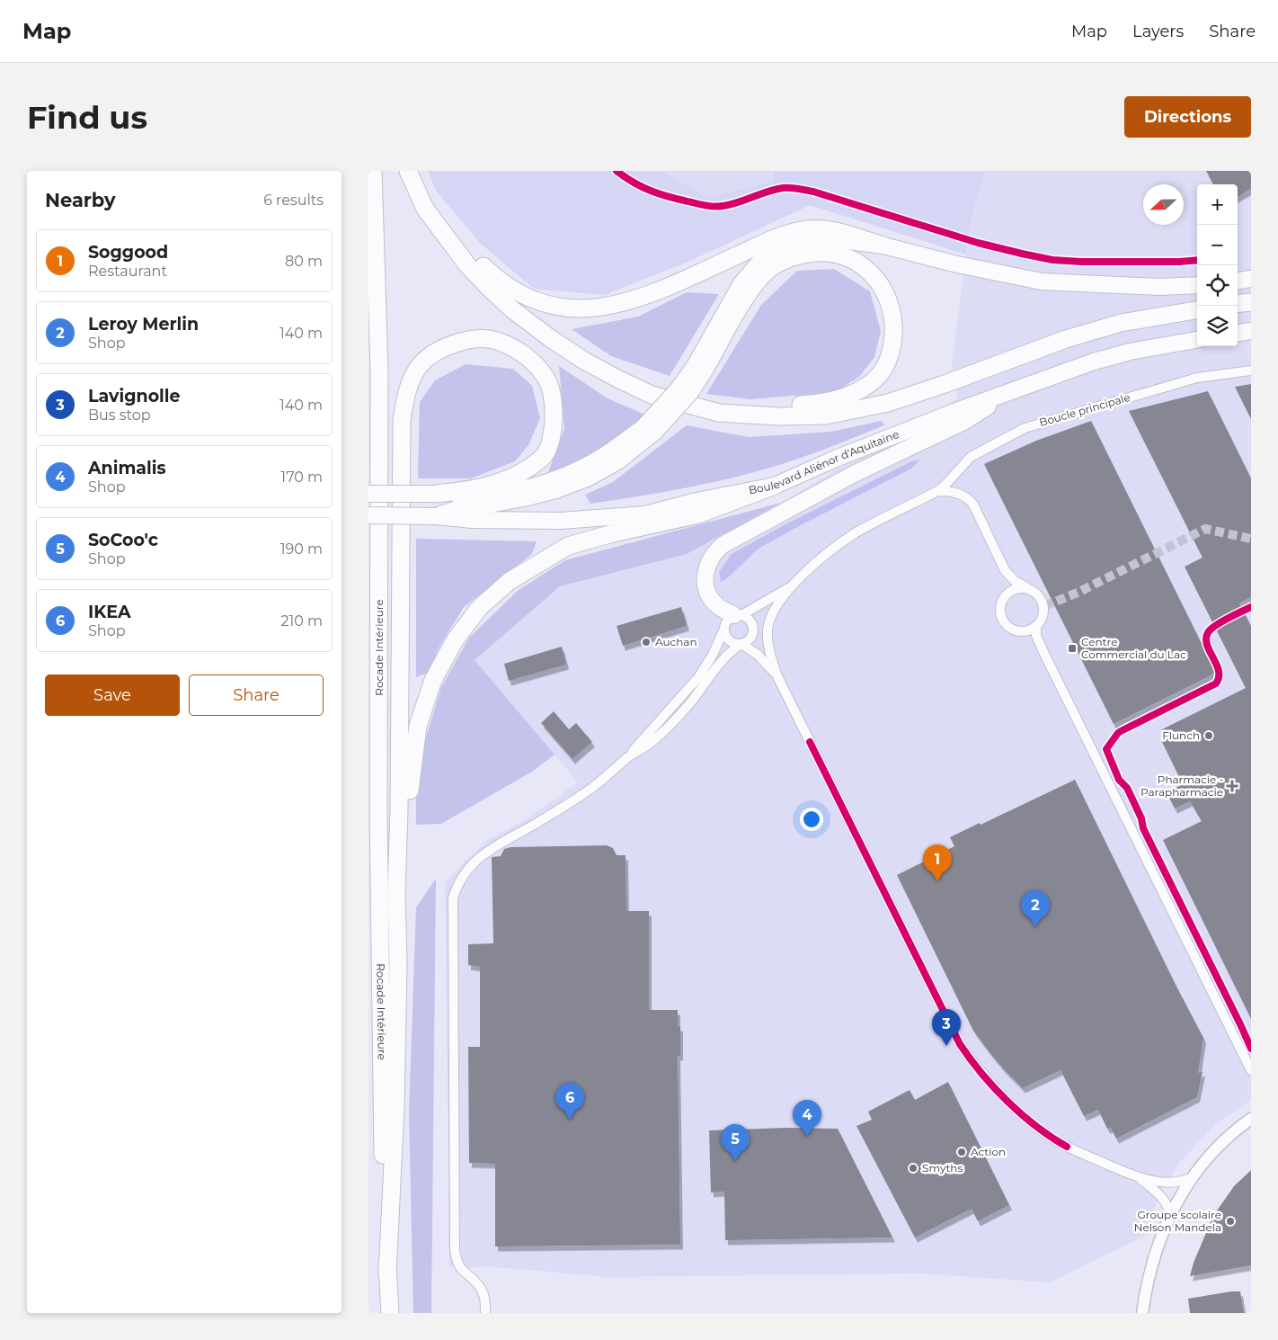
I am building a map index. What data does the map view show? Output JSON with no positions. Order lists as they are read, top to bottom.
{
  "streets": {
    "highway": ["Boulevard Aliénor d'Aquitaine", "Rocade Intérieure"],
    "street": ["Boucle principale"]
  },
  "places": {
    "other": [
      "Auchan",
      "Flunch",
      "Action",
      "Smyths",
      "Groupe scolaire Nelson Mandela"
    ],
    "transit": ["Centre Commercial du Lac"],
    "health": ["Pharmacie - Parapharmacie"]
  },
  "north": "left",
  "page": {
    "header": "Map",
    "nav": ["Map", "Layers", "Share"],
    "buttons": [
      "Directions",
      ["Save", "Share"]
    ],
    "title": "Find us",
    "heading": ["Nearby", "6 results"],
    "map_buttons": ["+", "−"],
    "list": [
      {
        "mark": "1",
        "name": "Soggood",
        "note": "Restaurant",
        "value": "80 m"
      },
      {
        "mark": "2",
        "name": "Leroy Merlin",
        "note": "Shop",
        "value": "140 m"
      },
      {
        "mark": "3",
        "name": "Lavignolle",
        "note": "Bus stop",
        "value": "140 m"
      },
      {
        "mark": "4",
        "name": "Animalis",
        "note": "Shop",
        "value": "170 m"
      },
      {
        "mark": "5",
        "name": "SoCoo'c",
        "note": "Shop",
        "value": "190 m"
      },
      {
        "mark": "6",
        "name": "IKEA",
        "note": "Shop",
        "value": "210 m"
      }
    ],
    "pins": [
      "1",
      "2",
      "3",
      "6",
      "4",
      "5"
    ]
  }
}
